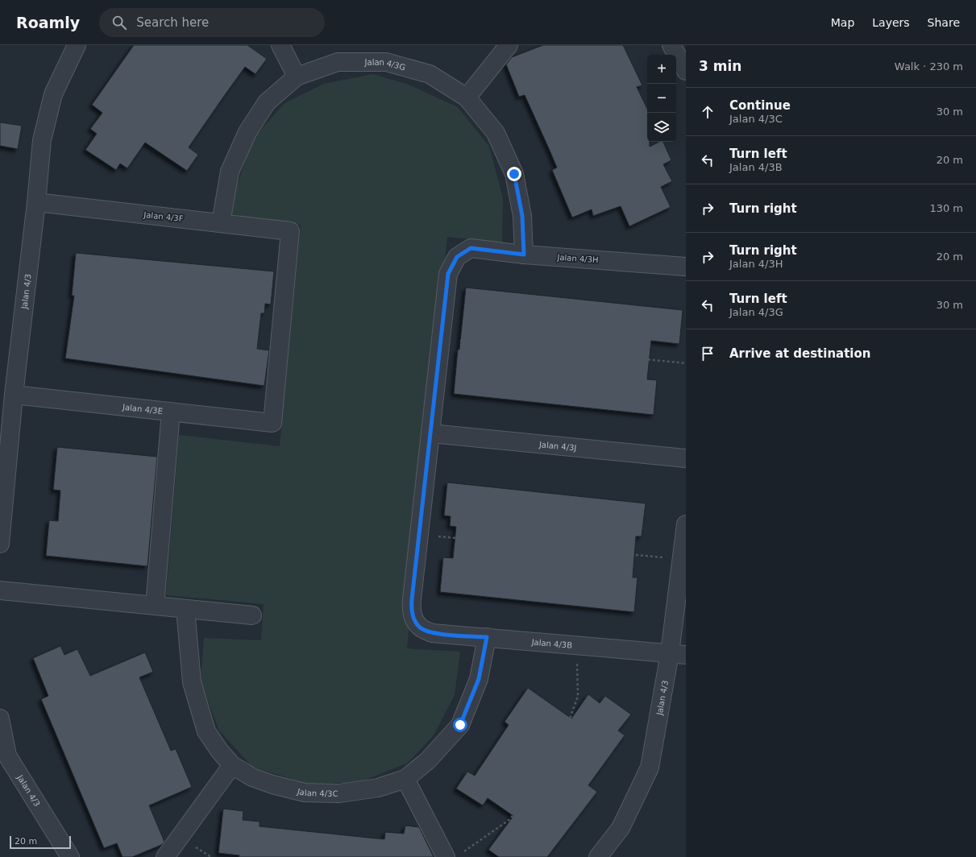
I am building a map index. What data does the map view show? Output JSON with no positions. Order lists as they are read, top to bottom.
{
  "streets": {
    "street": [
      "Jalan 4/3G",
      "Jalan 4/3F",
      "Jalan 4/3H",
      "Jalan 4/3",
      "Jalan 4/3E",
      "Jalan 4/3J",
      "Jalan 4/3B",
      "Jalan 4/3C"
    ]
  },
  "crossings": [
    ["Jalan 4/3G", "Jalan 4/3F"],
    ["Jalan 4/3G", "Jalan 4/3H"],
    ["Jalan 4/3F", "Jalan 4/3"],
    ["Jalan 4/3F", "Jalan 4/3E"],
    ["Jalan 4/3H", "Jalan 4/3J"],
    ["Jalan 4/3", "Jalan 4/3E"],
    ["Jalan 4/3", "Jalan 4/3B"],
    ["Jalan 4/3B", "Jalan 4/3C"]
  ],
  "scale_bar": "20 m",
  "page": {
    "header": "Roamly",
    "search": "Search here",
    "nav": ["Map", "Layers", "Share"],
    "heading": ["3 min", "Walk · 230 m"],
    "map_buttons": ["+", "−"],
    "list": [
      ["Continue", "Jalan 4/3C", "30 m"],
      ["Turn left", "Jalan 4/3B", "20 m"],
      ["Turn right", "130 m"],
      ["Turn right", "Jalan 4/3H", "20 m"],
      ["Turn left", "Jalan 4/3G", "30 m"],
      "Arrive at destination"
    ],
    "scale": "20 m"
  }
}
